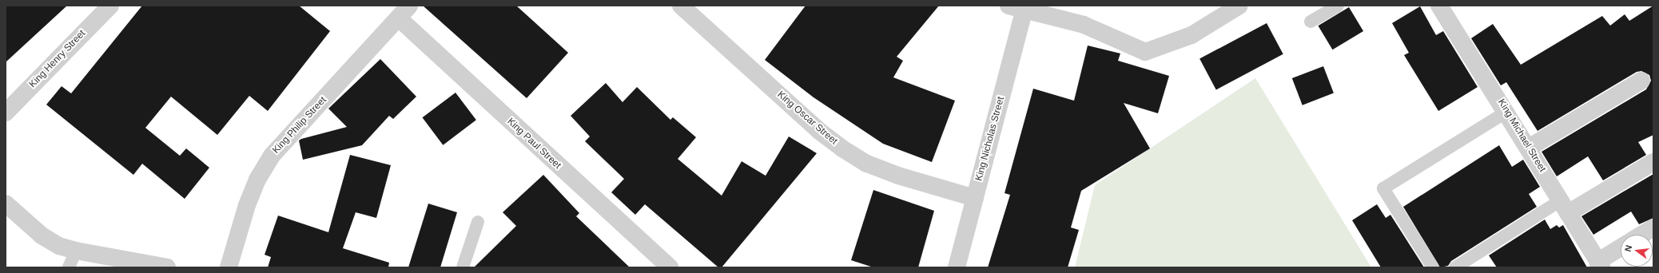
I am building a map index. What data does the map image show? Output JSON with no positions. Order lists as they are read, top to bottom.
{
  "streets": {
    "street": [
      "King Henry Street",
      "King Oscar Street",
      "King Philip Street",
      "King Michael Street",
      "King Nicholas Street",
      "King Paul Street"
    ]
  },
  "crossings": [
    ["King Oscar Street", "King Nicholas Street"],
    ["King Philip Street", "King Paul Street"]
  ],
  "north": "left"
}
